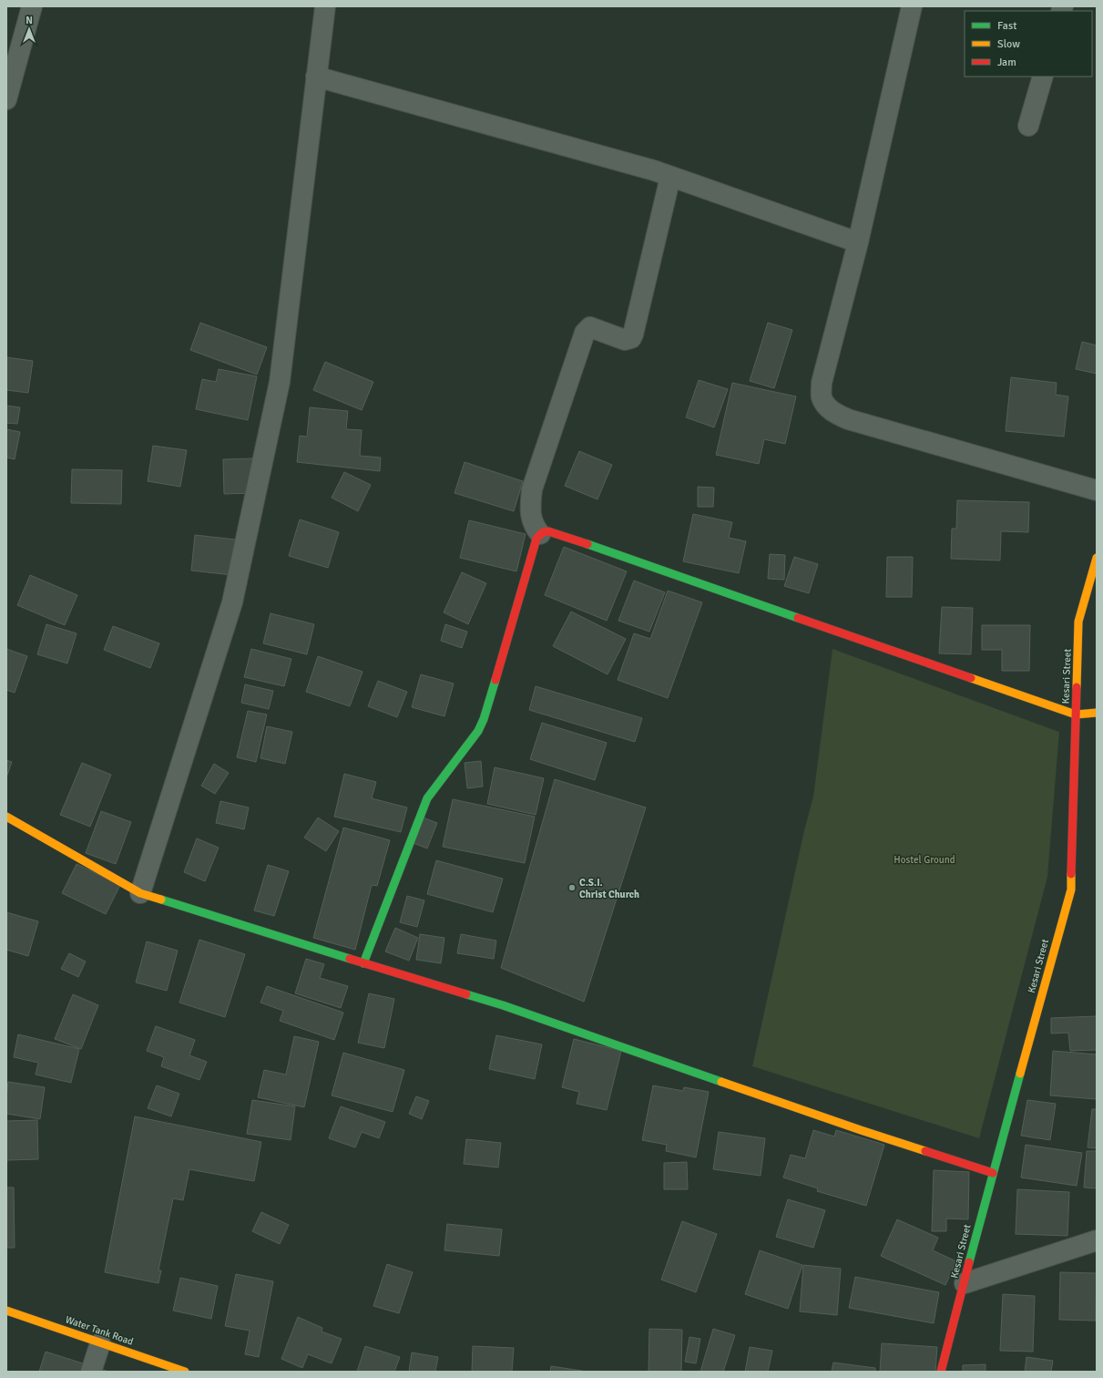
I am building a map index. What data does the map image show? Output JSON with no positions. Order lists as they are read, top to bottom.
{
  "streets": {
    "street": ["Kesari Street", "Water Tank Road"]
  },
  "parks": ["Hostel Ground"],
  "places": ["C.S.I. Christ Church"],
  "legend": ["Fast", "Slow", "Jam"],
  "north": "top"
}
